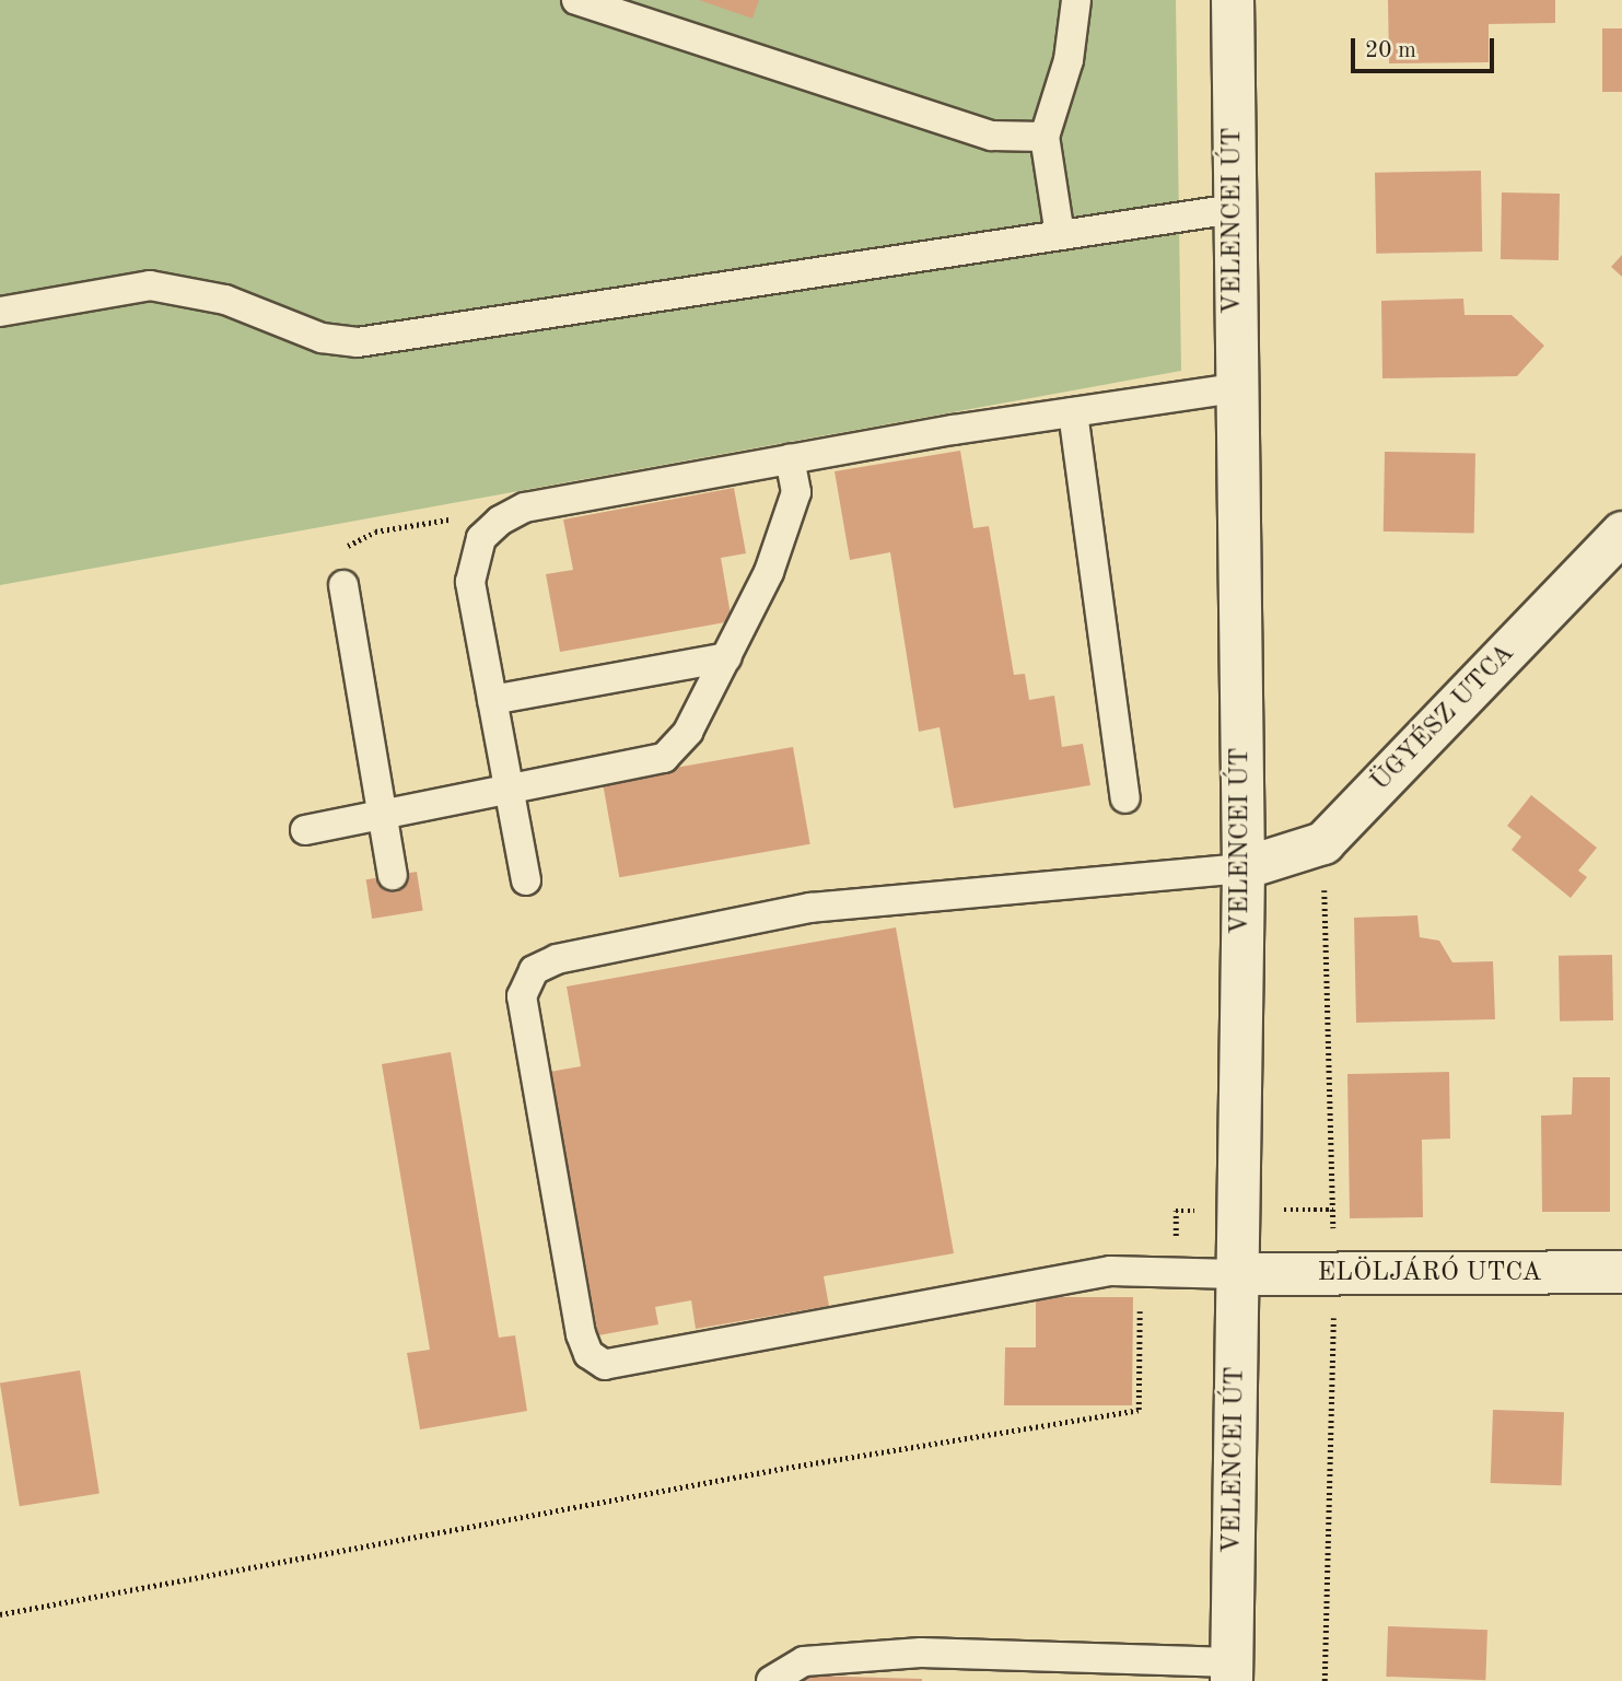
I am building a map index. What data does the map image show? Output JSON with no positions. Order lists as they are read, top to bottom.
{
  "streets": {
    "main road": ["VELENCEI ÚT", "ÜGYÉSZ UTCA", "ELÖLJÁRÓ UTCA"]
  },
  "crossings": [
    ["VELENCEI ÚT", "ÜGYÉSZ UTCA"],
    ["VELENCEI ÚT", "ELÖLJÁRÓ UTCA"]
  ],
  "scale_bar": "20 m"
}
